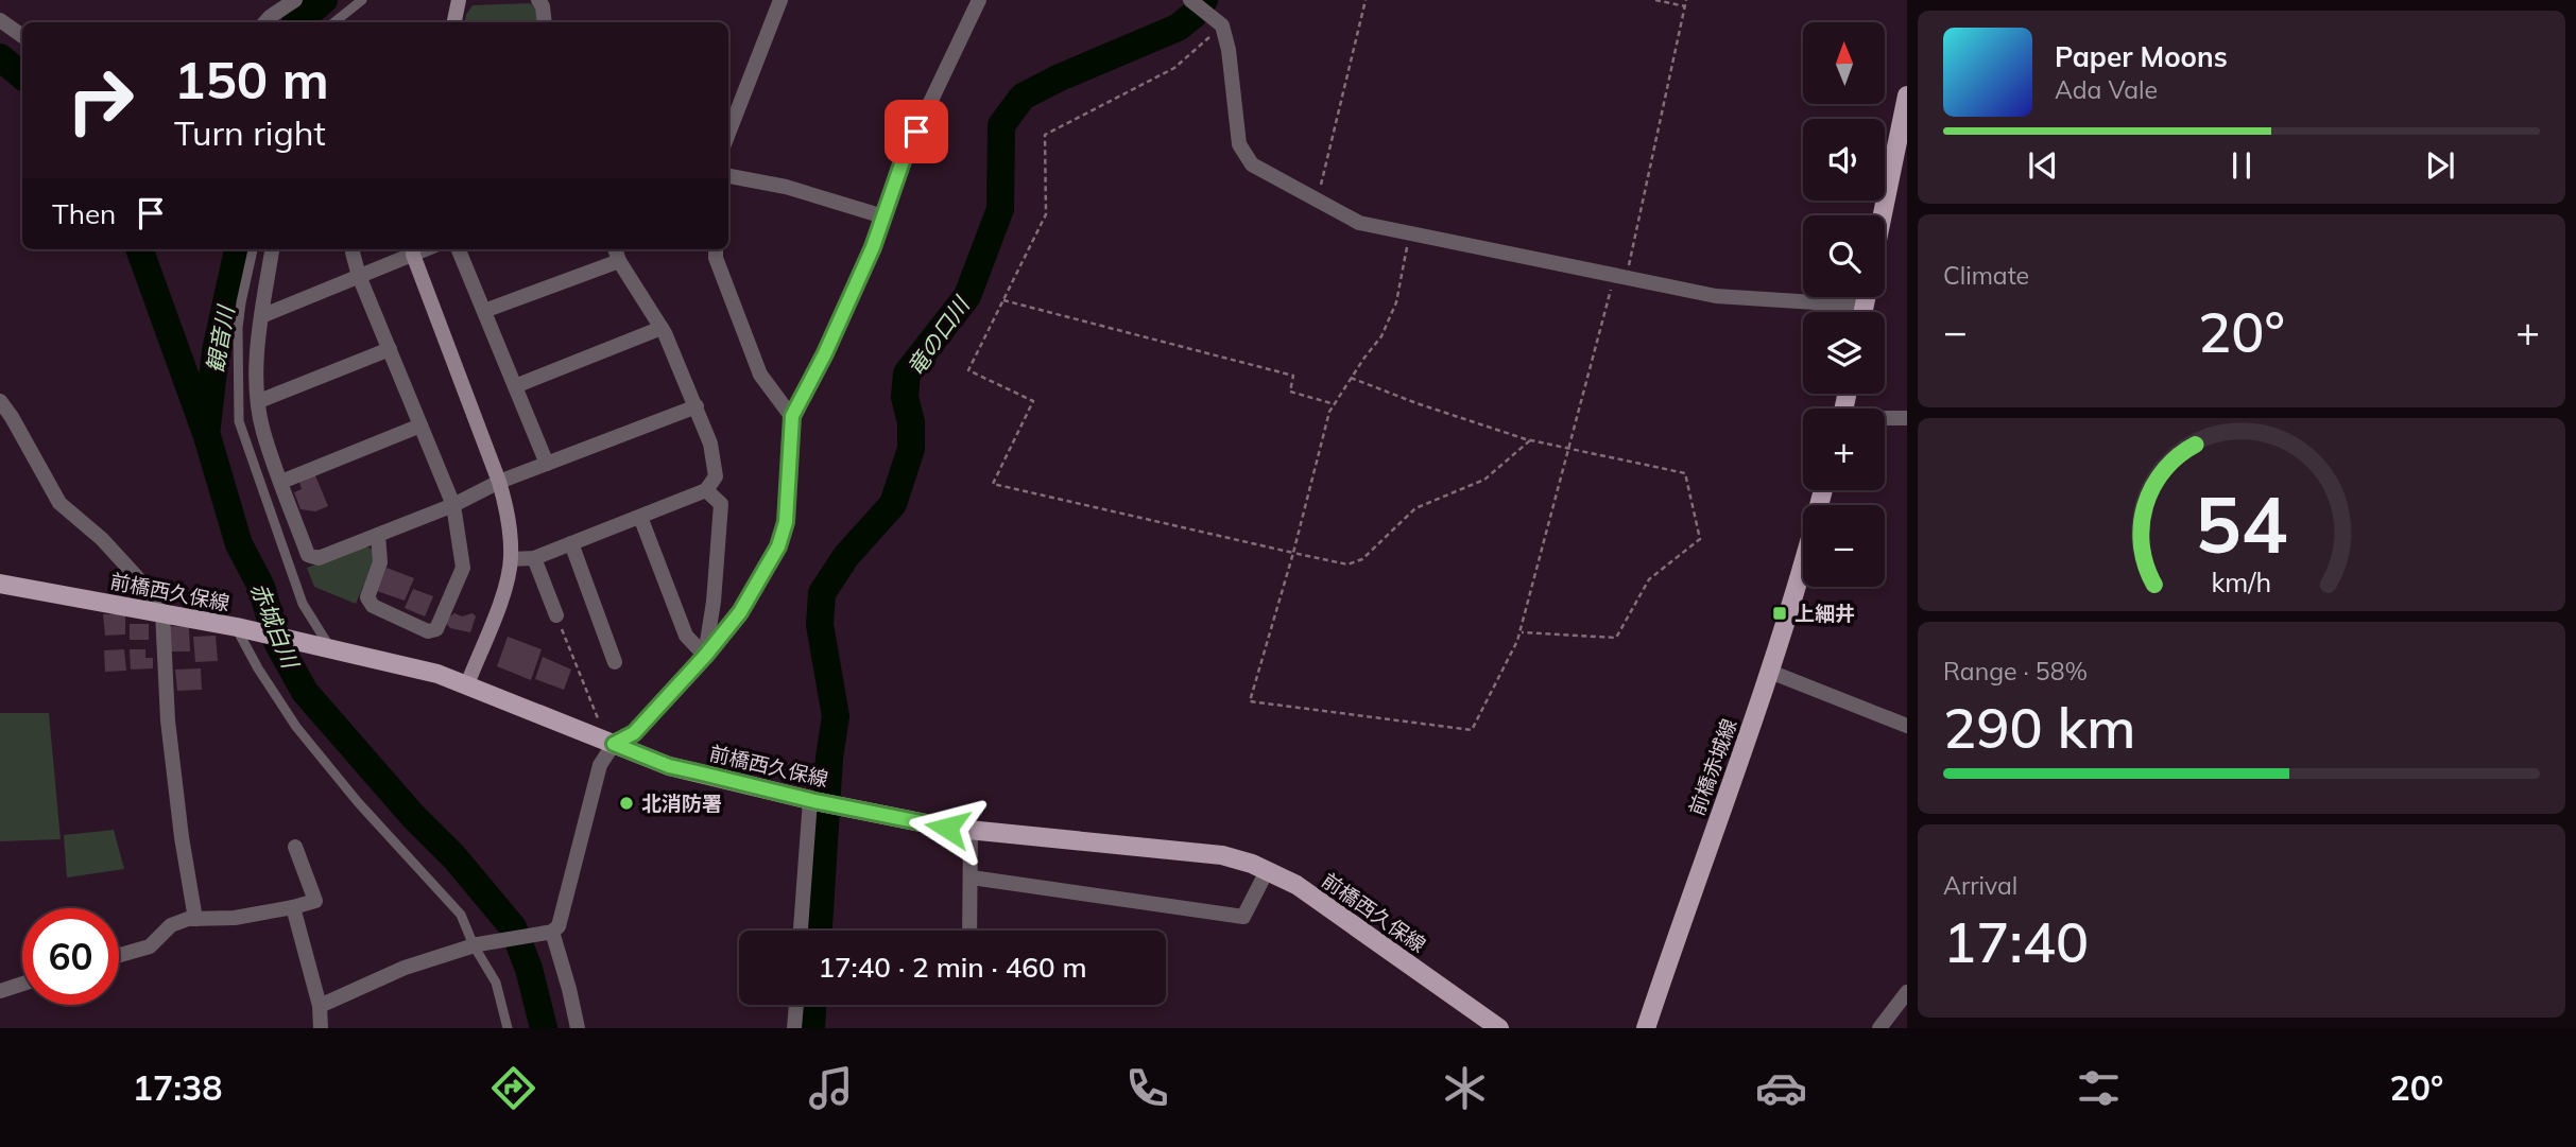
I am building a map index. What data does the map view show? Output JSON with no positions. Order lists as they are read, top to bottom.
{
  "streets": {
    "main road": ["前橋西久保線", "前橋赤城線"]
  },
  "water": ["竜の口川", "観音川", "赤城白川"],
  "places": {
    "transit": ["上細井"],
    "other": ["北消防署"]
  },
  "north": "top",
  "page": {
    "map_buttons": ["+", "−"],
    "turn": ["150 m", "Turn right"],
    "song": ["Paper Moons", "Ada Vale"],
    "then": "Then",
    "tile": [
      "Climate",
      ["Range · 58%", "290 km"],
      ["Arrival", "17:40"]
    ],
    "heat": ["−", "20°", "+"],
    "limit": "60",
    "trip": "17:40 · 2 min · 460 m",
    "tabs": ["17:38", "20°"],
    "gauge": ["54", "km/h"]
  }
}
